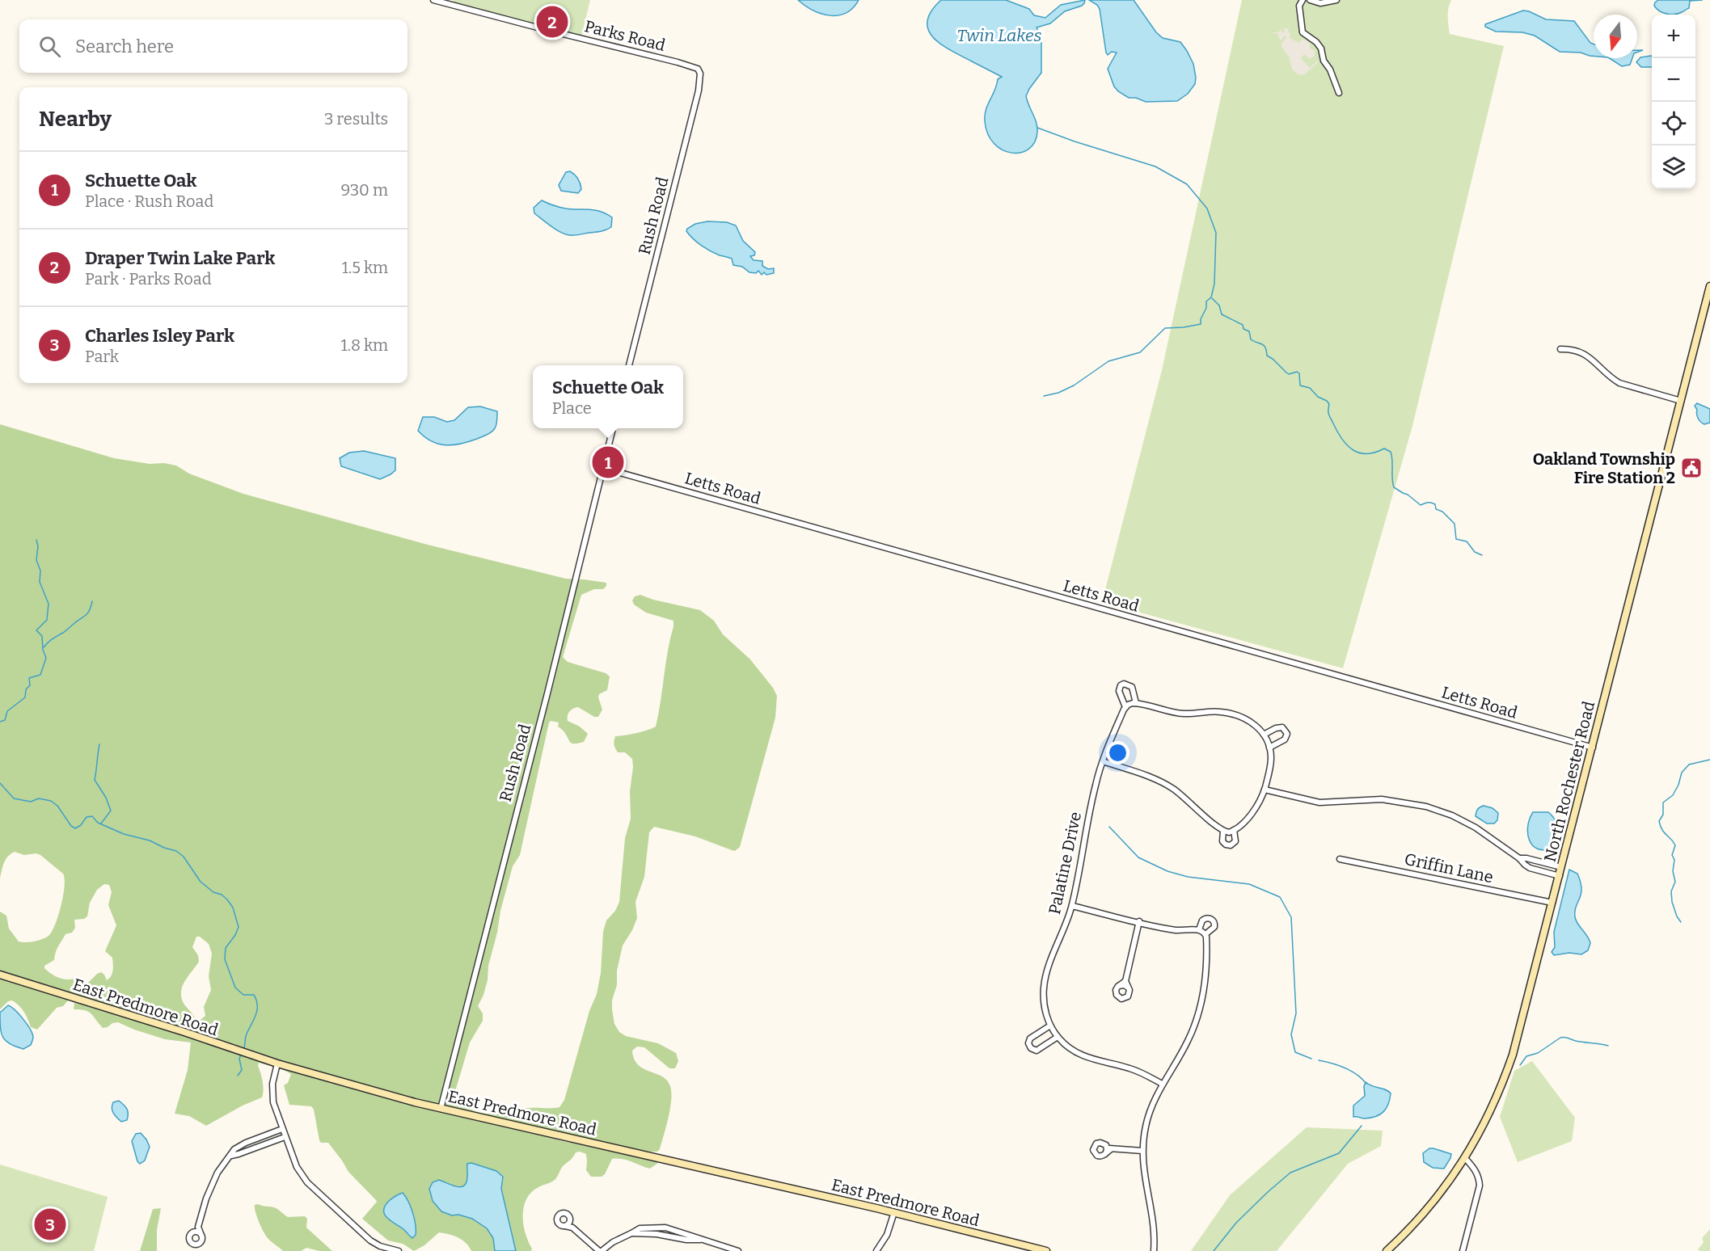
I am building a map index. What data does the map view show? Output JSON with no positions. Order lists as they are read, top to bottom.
{
  "streets": {
    "street": [
      "Parks Road",
      "Rush Road",
      "Letts Road",
      "North Rochester Road",
      "Palatine Drive",
      "Griffin Lane",
      "East Predmore Road"
    ]
  },
  "crossings": [
    ["Parks Road", "Rush Road"],
    ["Rush Road", "Letts Road"],
    ["Rush Road", "East Predmore Road"],
    ["Letts Road", "North Rochester Road"],
    ["North Rochester Road", "Griffin Lane"]
  ],
  "water": ["Twin Lakes"],
  "places": {
    "public building": ["Oakland Township Fire Station 2"]
  },
  "north": "bottom",
  "page": {
    "pins": ["2", "1", "3"],
    "map_buttons": ["+", "−"],
    "search": "Search here",
    "heading": ["Nearby", "3 results"],
    "list": [
      {
        "mark": "1",
        "name": "Schuette Oak",
        "note": "Place · Rush Road",
        "value": "930 m"
      },
      {
        "mark": "2",
        "name": "Draper Twin Lake Park",
        "note": "Park · Parks Road",
        "value": "1.5 km"
      },
      {
        "mark": "3",
        "name": "Charles Isley Park",
        "note": "Park",
        "value": "1.8 km"
      }
    ],
    "popup": ["Schuette Oak", "Place"]
  }
}
